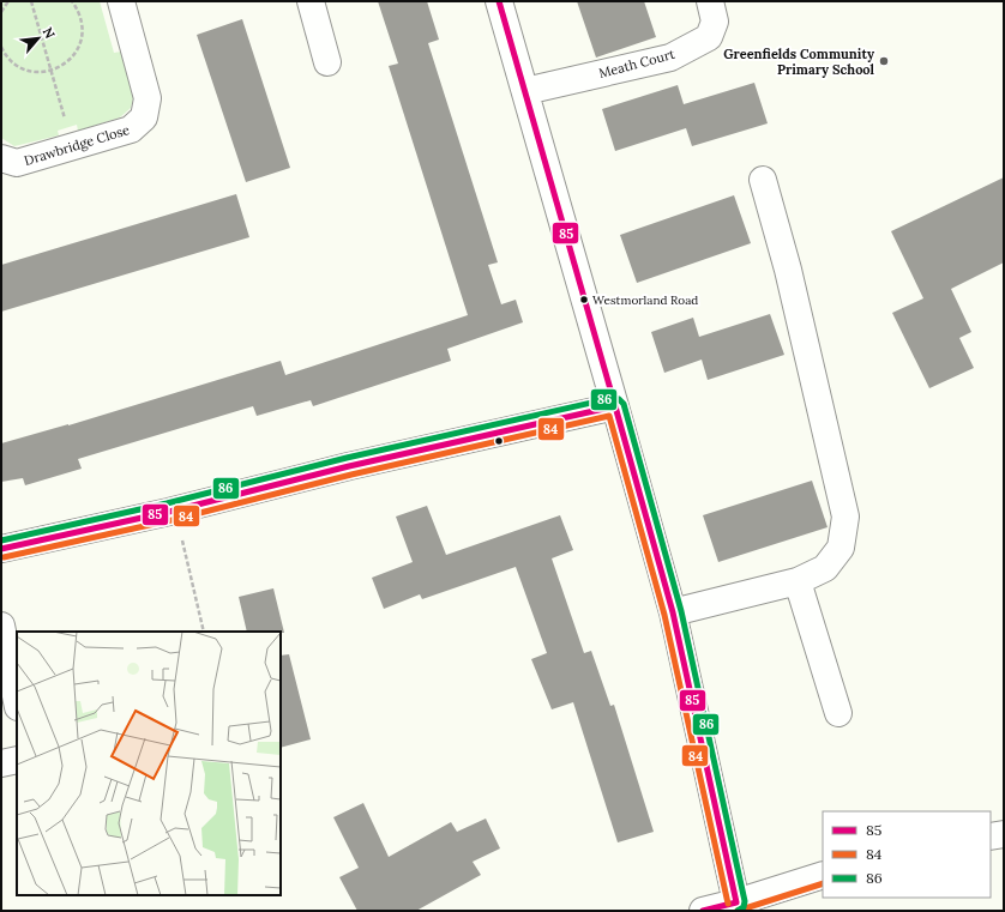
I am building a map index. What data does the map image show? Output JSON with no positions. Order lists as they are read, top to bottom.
{
  "streets": {
    "street": ["Meath Court", "Drawbridge Close"]
  },
  "places": ["Greenfields Community Primary School", "Westmorland Road"],
  "lines": ["transit line 85", "transit line 86", "transit line 84"],
  "legend": ["85", "84", "86"],
  "north": "top right"
}
